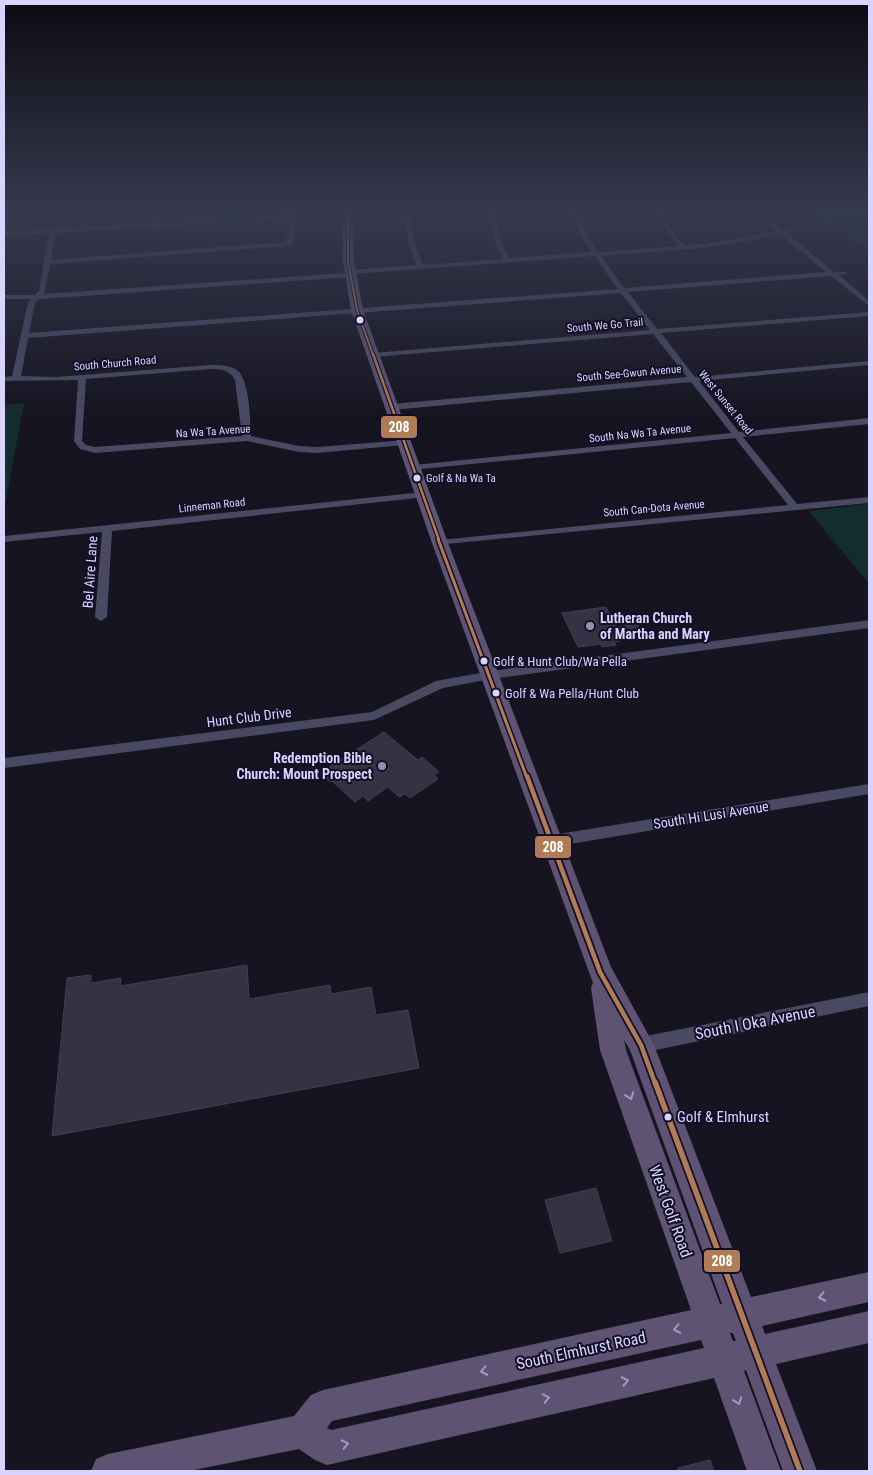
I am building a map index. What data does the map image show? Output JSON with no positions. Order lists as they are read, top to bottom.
{
  "streets": {
    "main road": ["West Golf Road", "South Elmhurst Road"],
    "street": [
      "South We Go Trail",
      "South Church Road",
      "South See-Gwun Avenue",
      "West Sunset Road",
      "Na Wa Ta Avenue",
      "South Na Wa Ta Avenue",
      "Linneman Road",
      "South Can-Dota Avenue",
      "Bel Aire Lane",
      "Hunt Club Drive",
      "South Hi Lusi Avenue",
      "South I Oka Avenue"
    ]
  },
  "crossings": [
    ["South We Go Trail", "West Sunset Road"],
    ["South We Go Trail", "West Golf Road"],
    ["South Church Road", "Na Wa Ta Avenue"],
    ["South See-Gwun Avenue", "West Sunset Road"],
    ["South See-Gwun Avenue", "West Golf Road"],
    ["West Sunset Road", "South Na Wa Ta Avenue"],
    ["West Sunset Road", "South Can-Dota Avenue"],
    ["Na Wa Ta Avenue", "West Golf Road"],
    ["South Na Wa Ta Avenue", "West Golf Road"],
    ["Linneman Road", "Bel Aire Lane"],
    ["Linneman Road", "West Golf Road"],
    ["South Can-Dota Avenue", "West Golf Road"],
    ["Hunt Club Drive", "West Golf Road"],
    ["South Hi Lusi Avenue", "West Golf Road"],
    ["South I Oka Avenue", "West Golf Road"],
    ["West Golf Road", "South Elmhurst Road"]
  ],
  "places": [
    "Golf & Na Wa Ta",
    "Lutheran Church of Martha and Mary",
    "Golf & Hunt Club/Wa Pella",
    "Golf & Wa Pella/Hunt Club",
    "Redemption Bible Church: Mount Prospect",
    "Golf & Elmhurst"
  ],
  "lines": ["transit line 208"]
}
